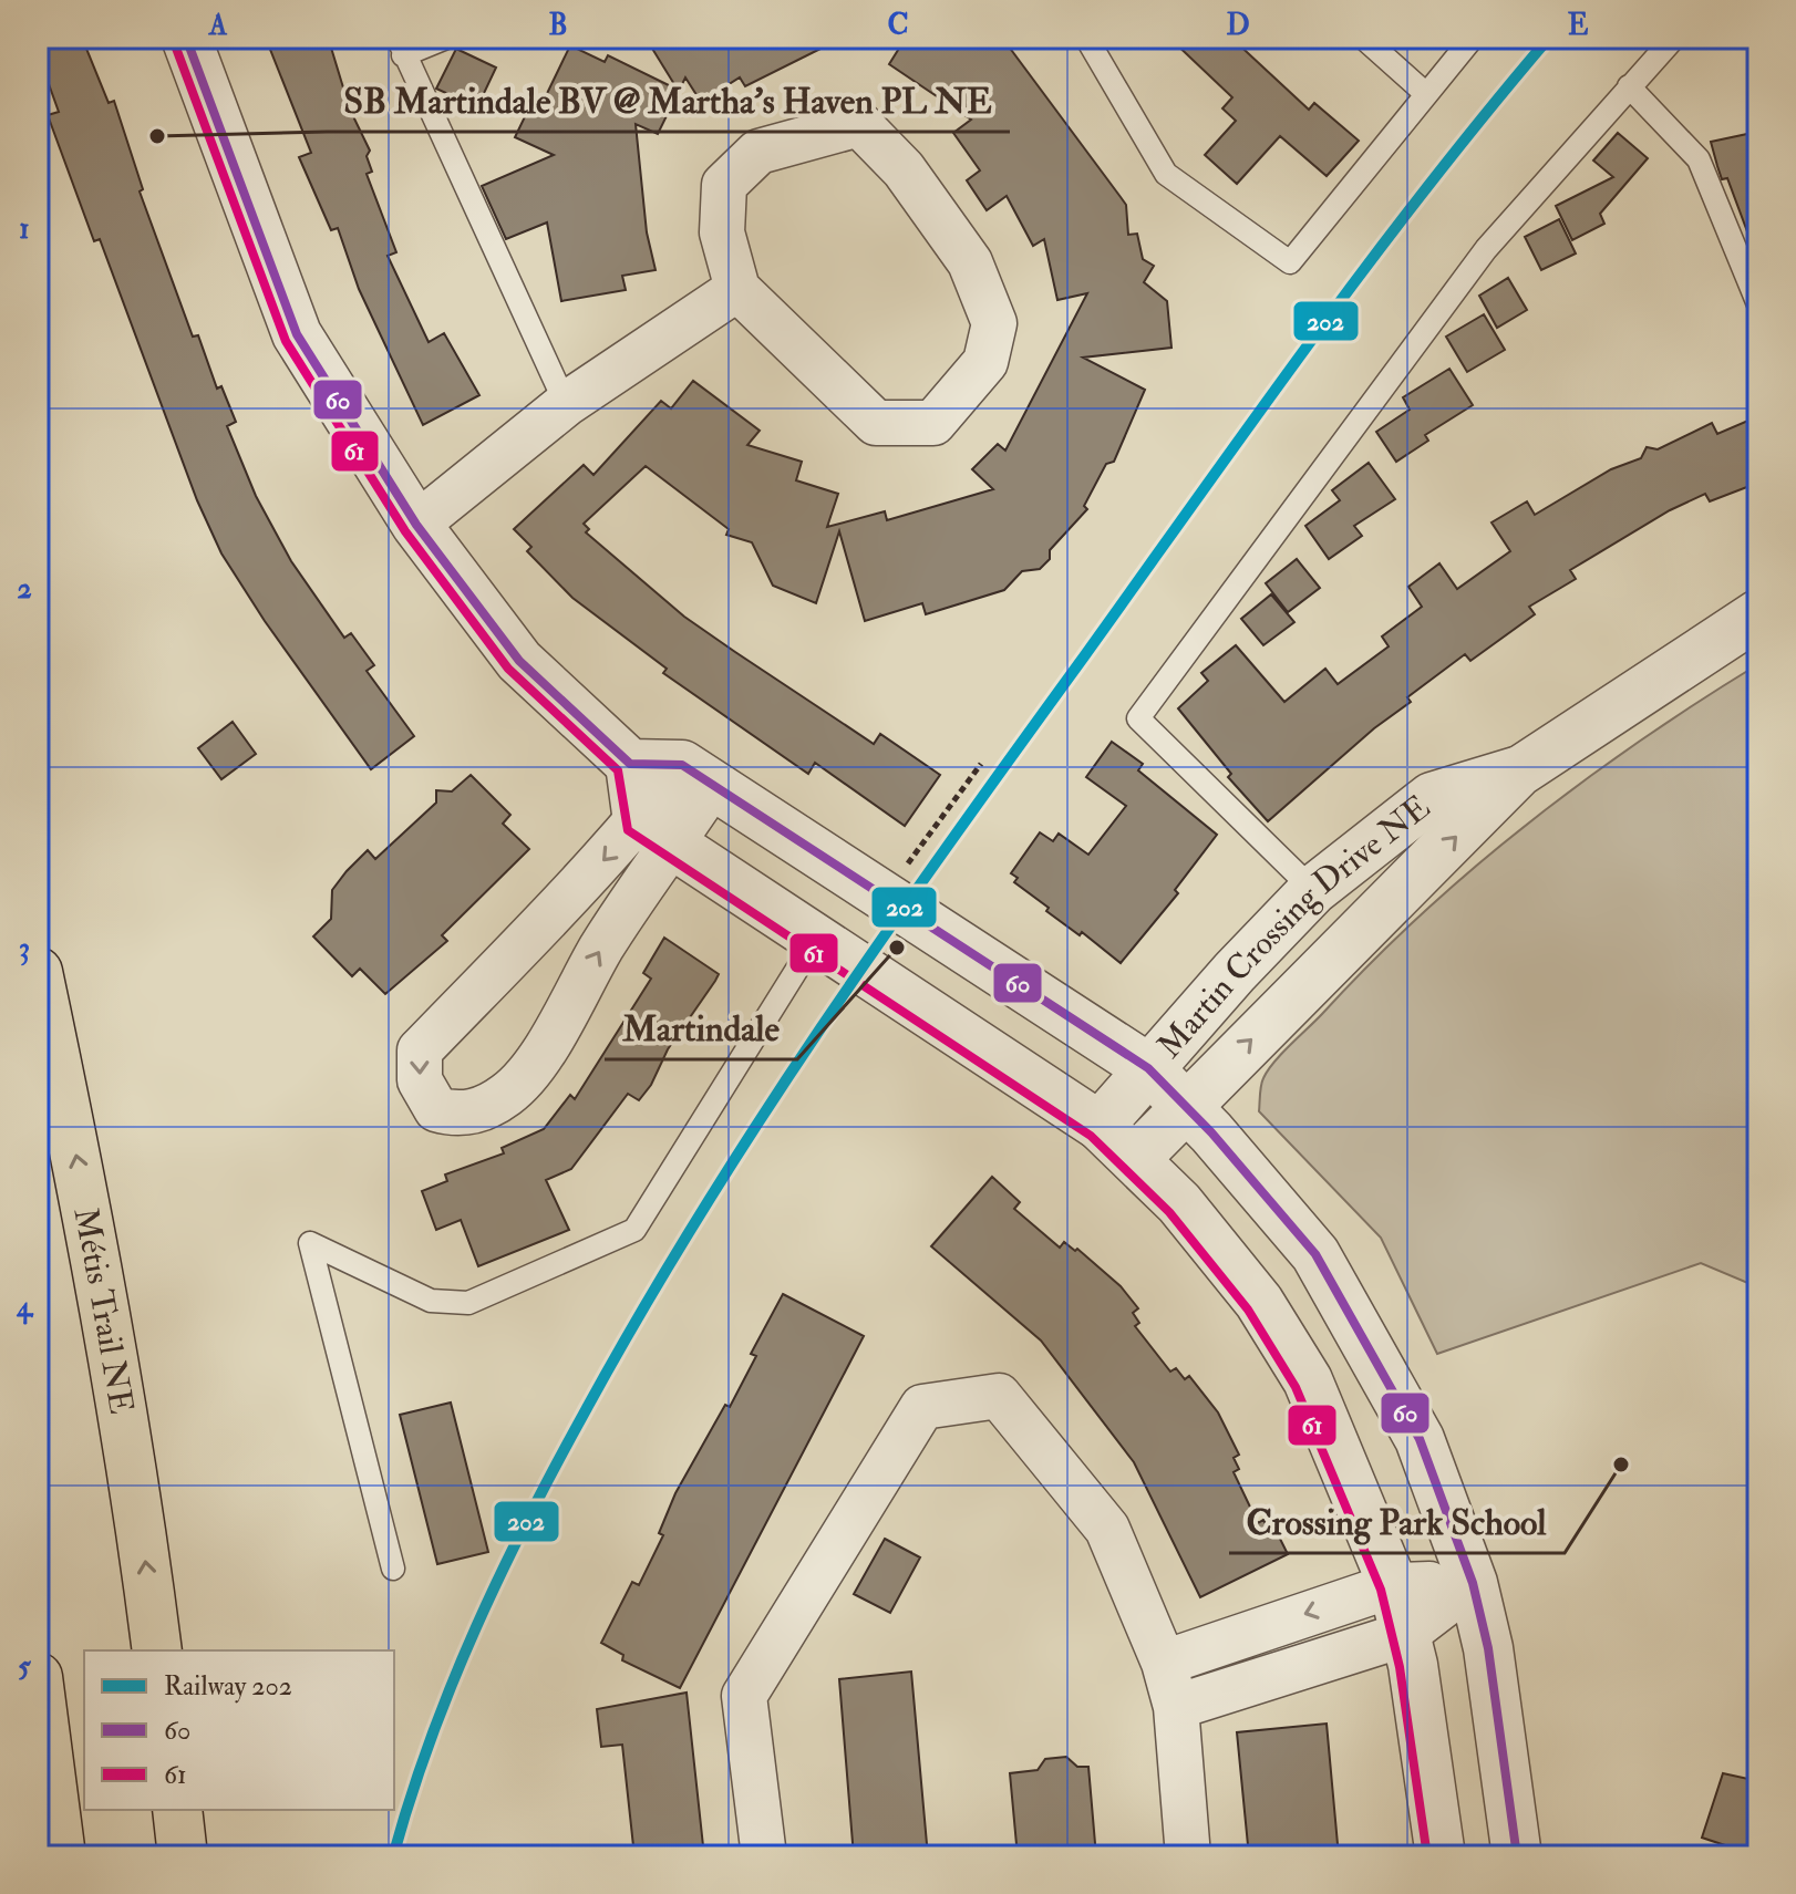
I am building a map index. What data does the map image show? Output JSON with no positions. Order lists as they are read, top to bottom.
{
  "streets": {
    "main road": ["Métis Trail NE"],
    "street": ["Martin Crossing Drive NE"]
  },
  "one_way": ["Métis Trail NE"],
  "places": ["SB Martindale BV @ Martha's Haven PL NE", "Martindale", "Crossing Park School"],
  "lines": ["rail line 202", "transit line 60", "transit line 61"],
  "legend": ["Railway 202", "60", "61"],
  "grid": {
    "columns": [
      "A",
      "B",
      "C",
      "D",
      "E"
    ],
    "rows": [
      "1",
      "2",
      "3",
      "4",
      "5"
    ]
  }
}
